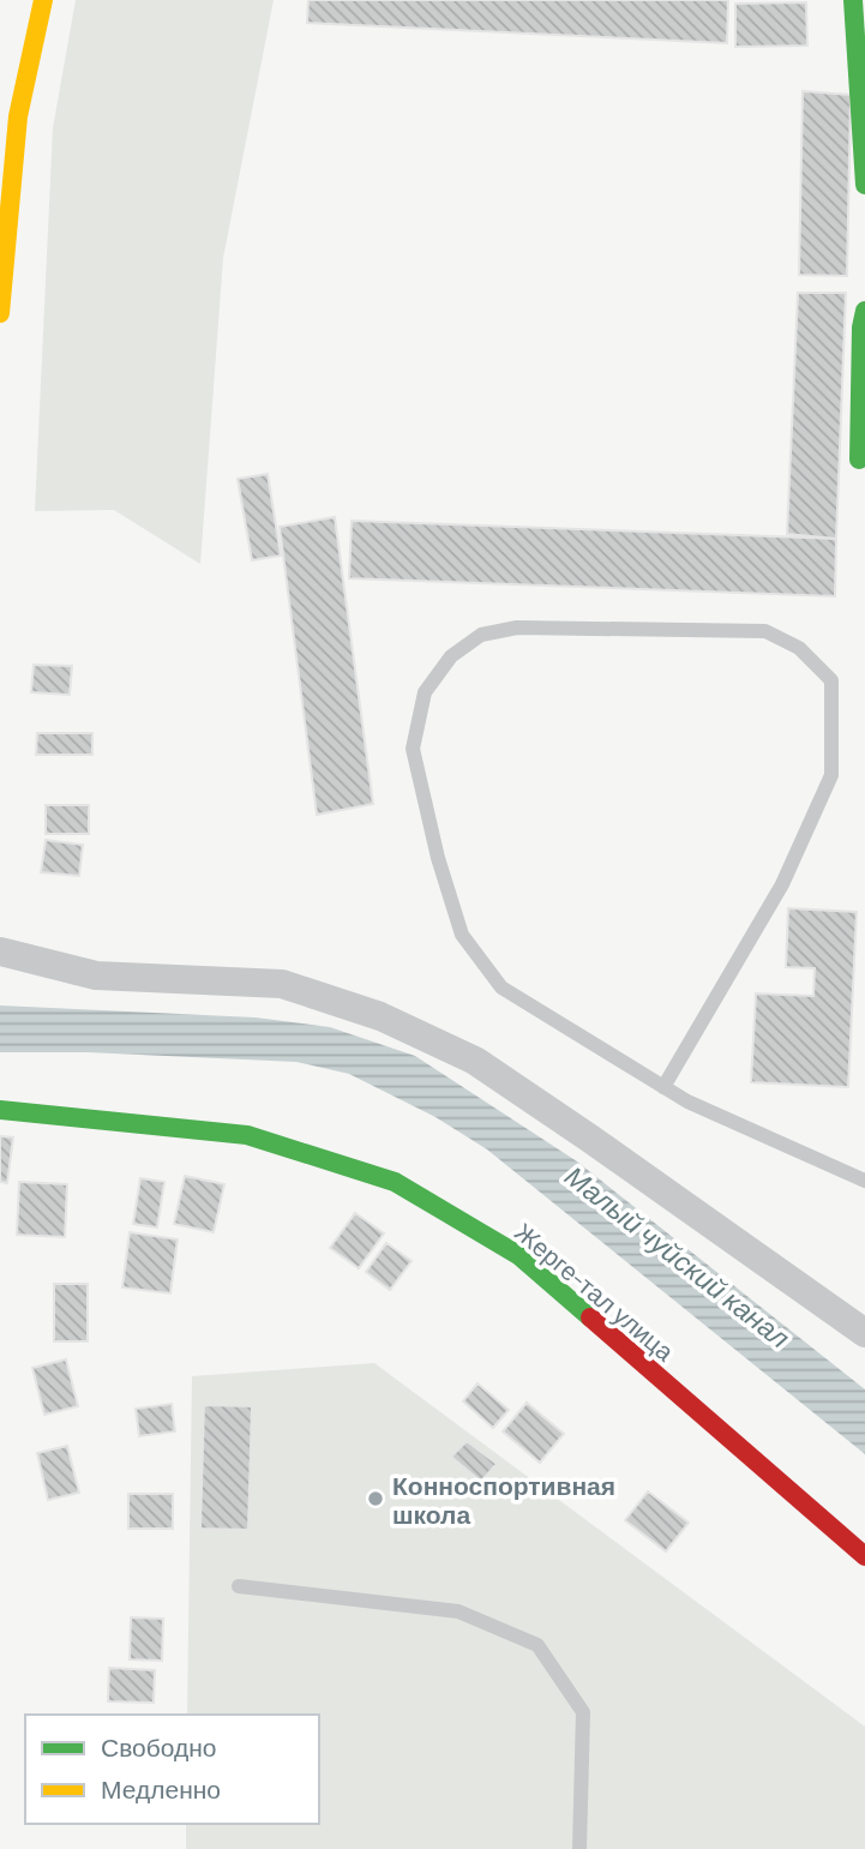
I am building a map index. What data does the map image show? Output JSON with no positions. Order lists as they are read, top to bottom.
{
  "streets": {
    "street": ["Жерге-тал улица"]
  },
  "water": ["Малый чуйский канал"],
  "places": ["Конноспортивная школа"],
  "legend": ["Свободно", "Медленно"]
}
